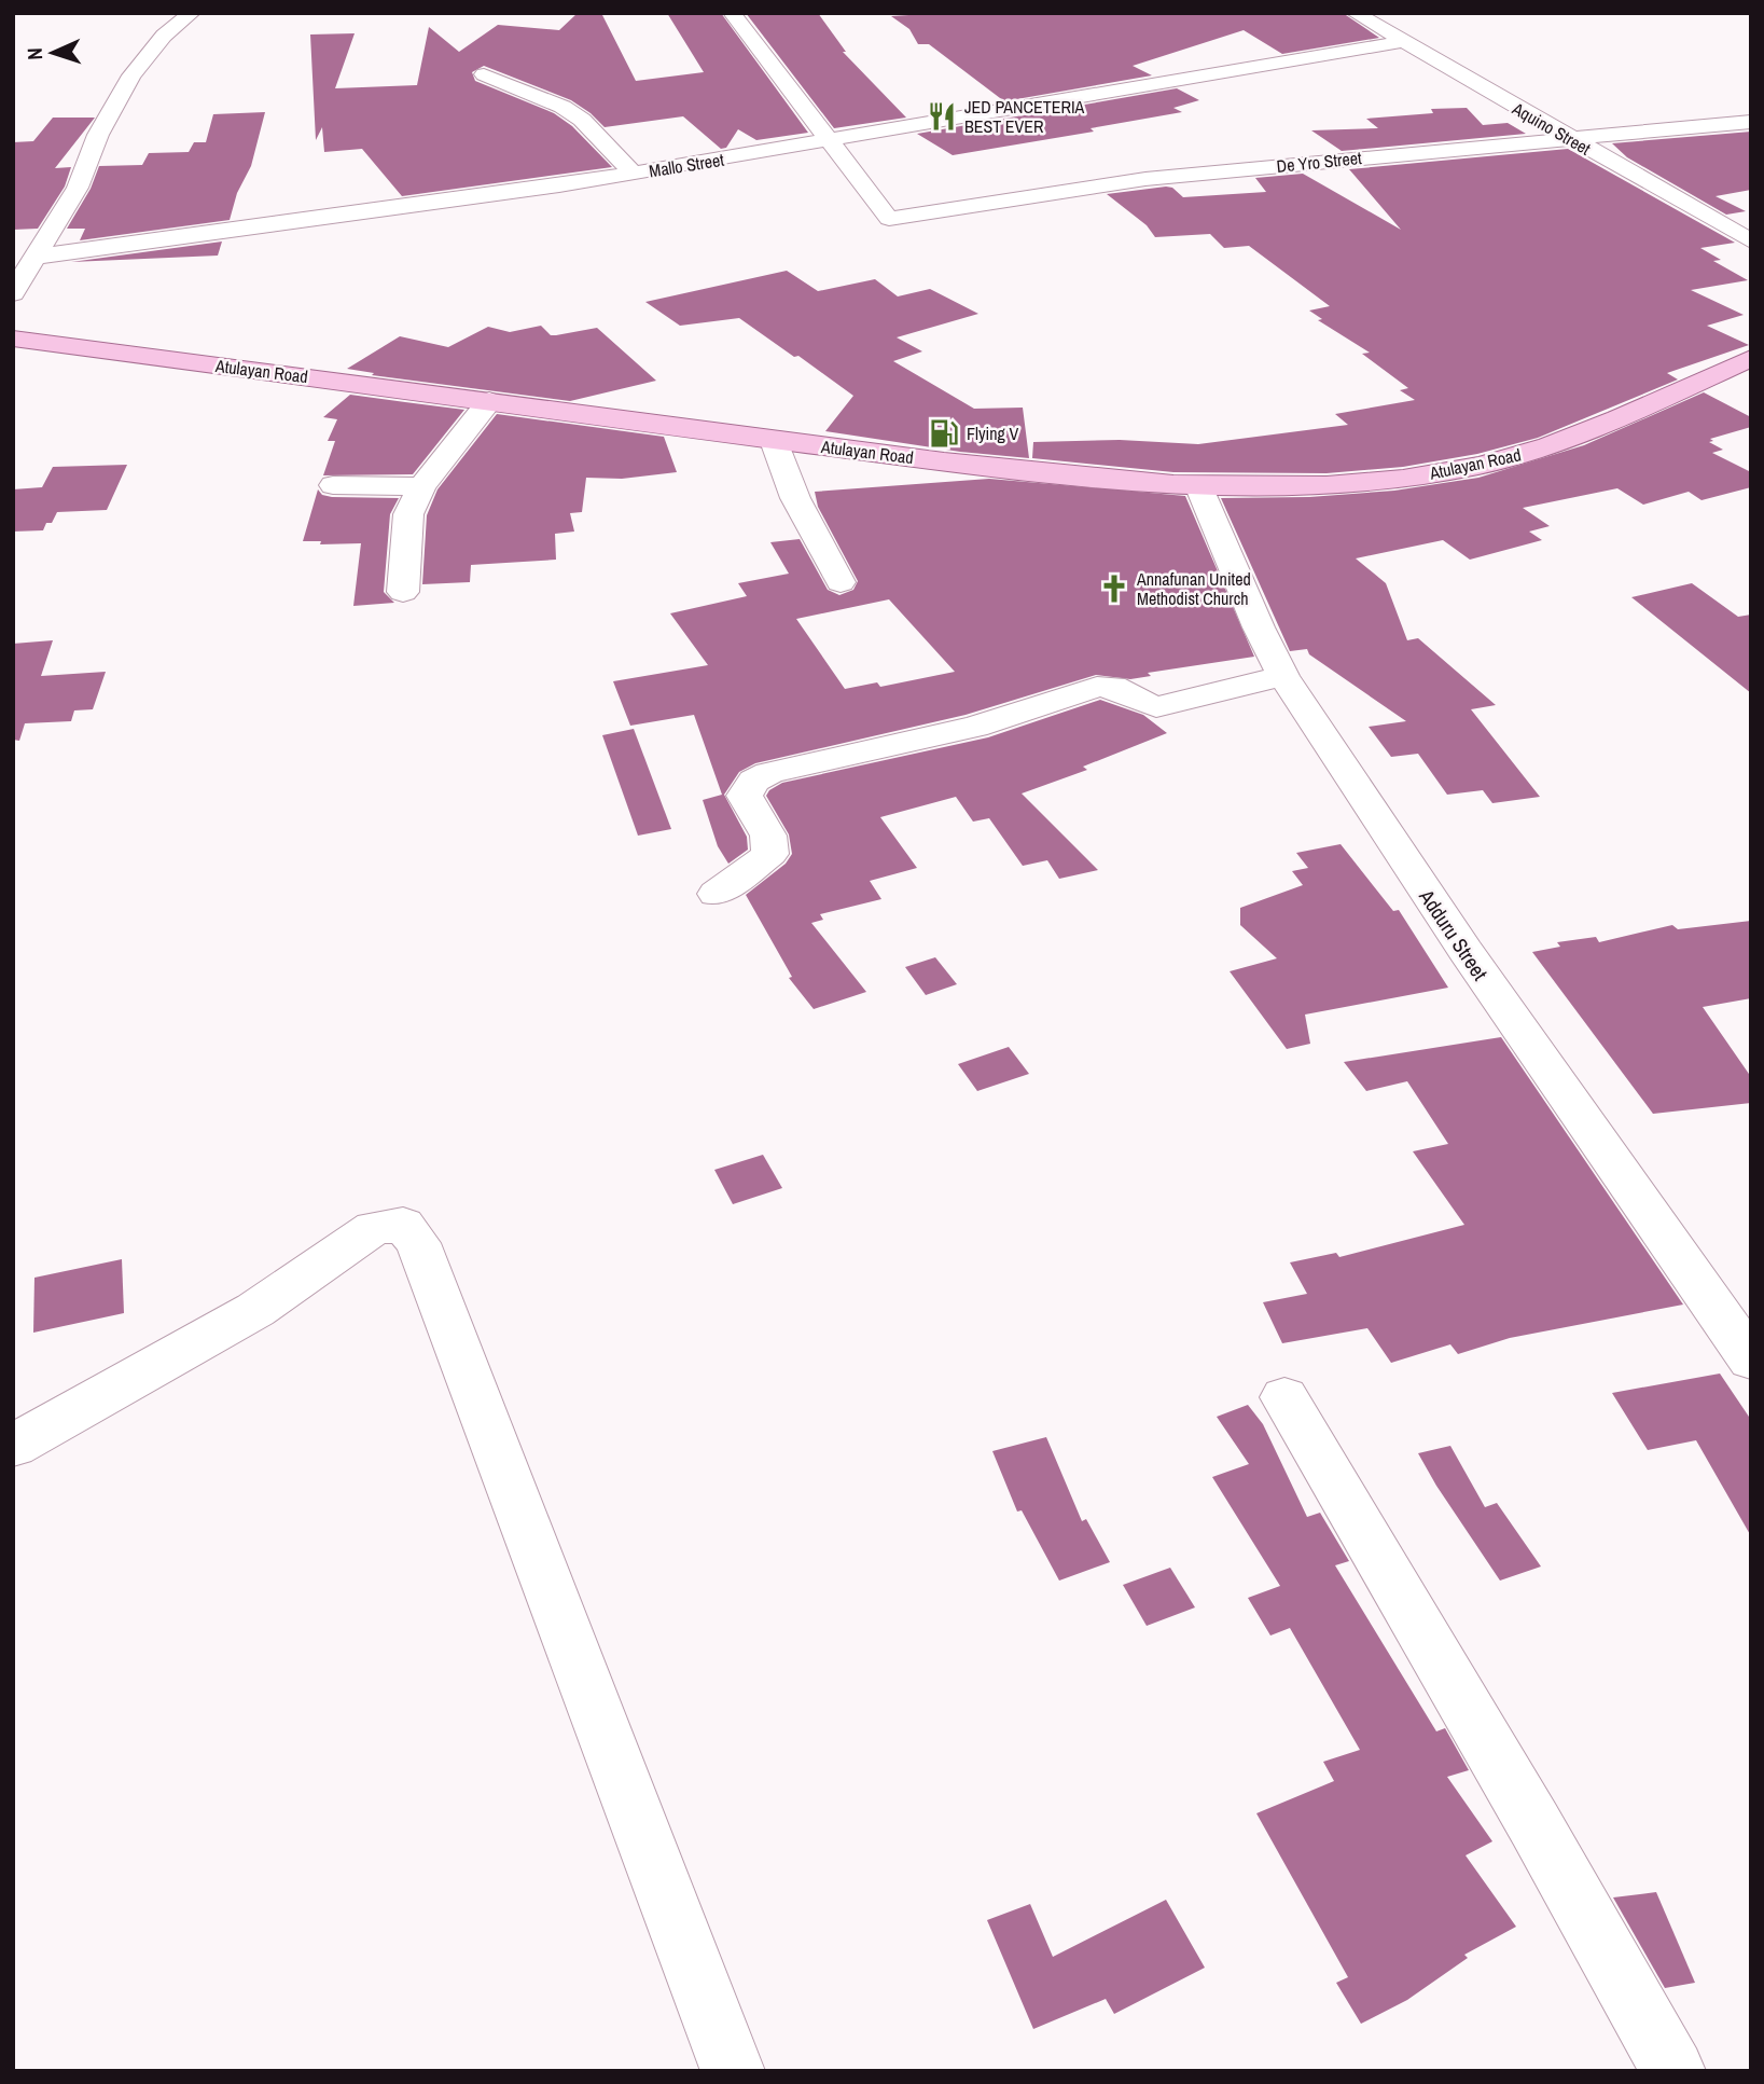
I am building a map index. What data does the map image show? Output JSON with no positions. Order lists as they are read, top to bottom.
{
  "streets": {
    "main road": ["Atulayan Road"],
    "street": [
      "Aquino Street",
      "De Yro Street",
      "Mallo Street",
      "Adduru Street"
    ]
  },
  "crossings": [
    ["Aquino Street", "De Yro Street"],
    ["Aquino Street", "Mallo Street"],
    ["De Yro Street", "Mallo Street"],
    ["Atulayan Road", "Adduru Street"]
  ],
  "places": {
    "restaurant": ["JED PANCETERIA BEST EVER"],
    "fuel station": ["Flying V"],
    "church": ["Annafunan United Methodist Church"]
  },
  "north": "left"
}
